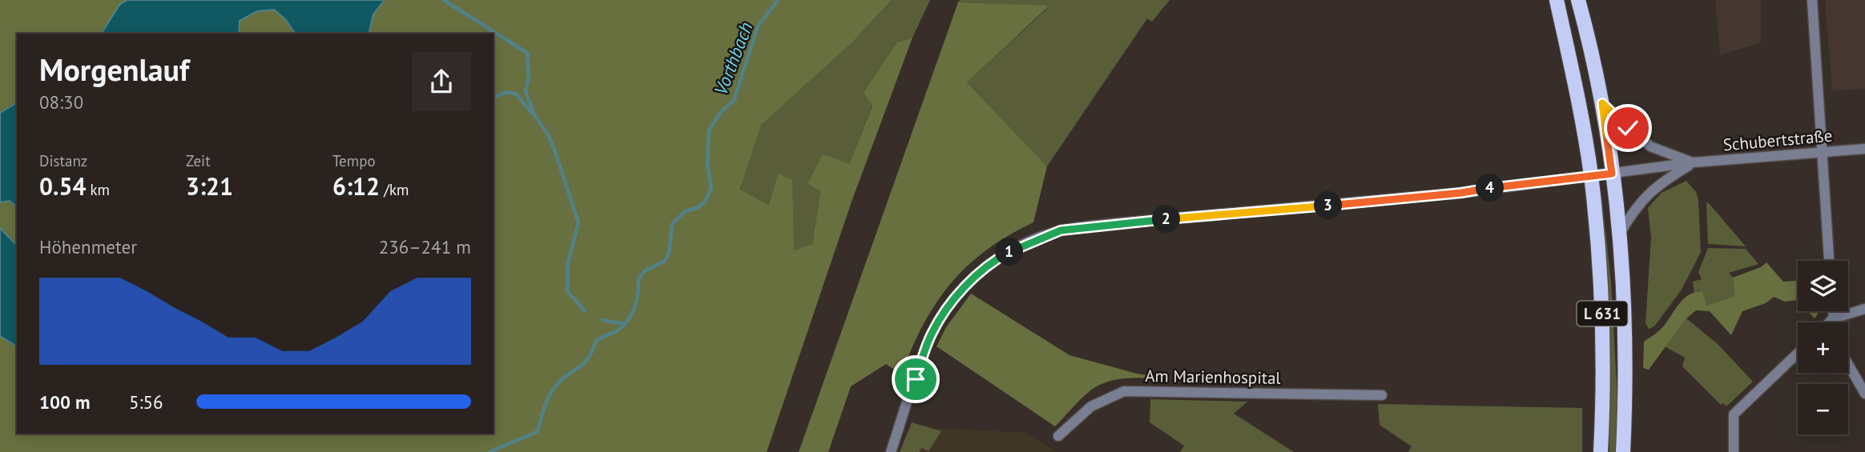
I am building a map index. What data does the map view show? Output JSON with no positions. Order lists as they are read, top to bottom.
{
  "streets": {
    "main road": ["L 631"],
    "street": ["Schubertstraße", "Am Marienhospital"]
  },
  "crossings": [
    ["Schubertstraße", "L 631"]
  ],
  "water": ["Vorthbach"],
  "page": {
    "heading": ["Morgenlauf", "08:30"],
    "stats": [
      ["Distanz", "0.54 km"],
      ["Zeit", "3:21"],
      ["Tempo", "6:12 /km"]
    ],
    "pins": [
      "4",
      "3",
      "2",
      "1"
    ],
    "chart": ["Höhenmeter", "236–241 m"],
    "map_buttons": ["+", "−"],
    "list": [
      {
        "name": "100 m",
        "note": "5:56"
      }
    ]
  }
}
